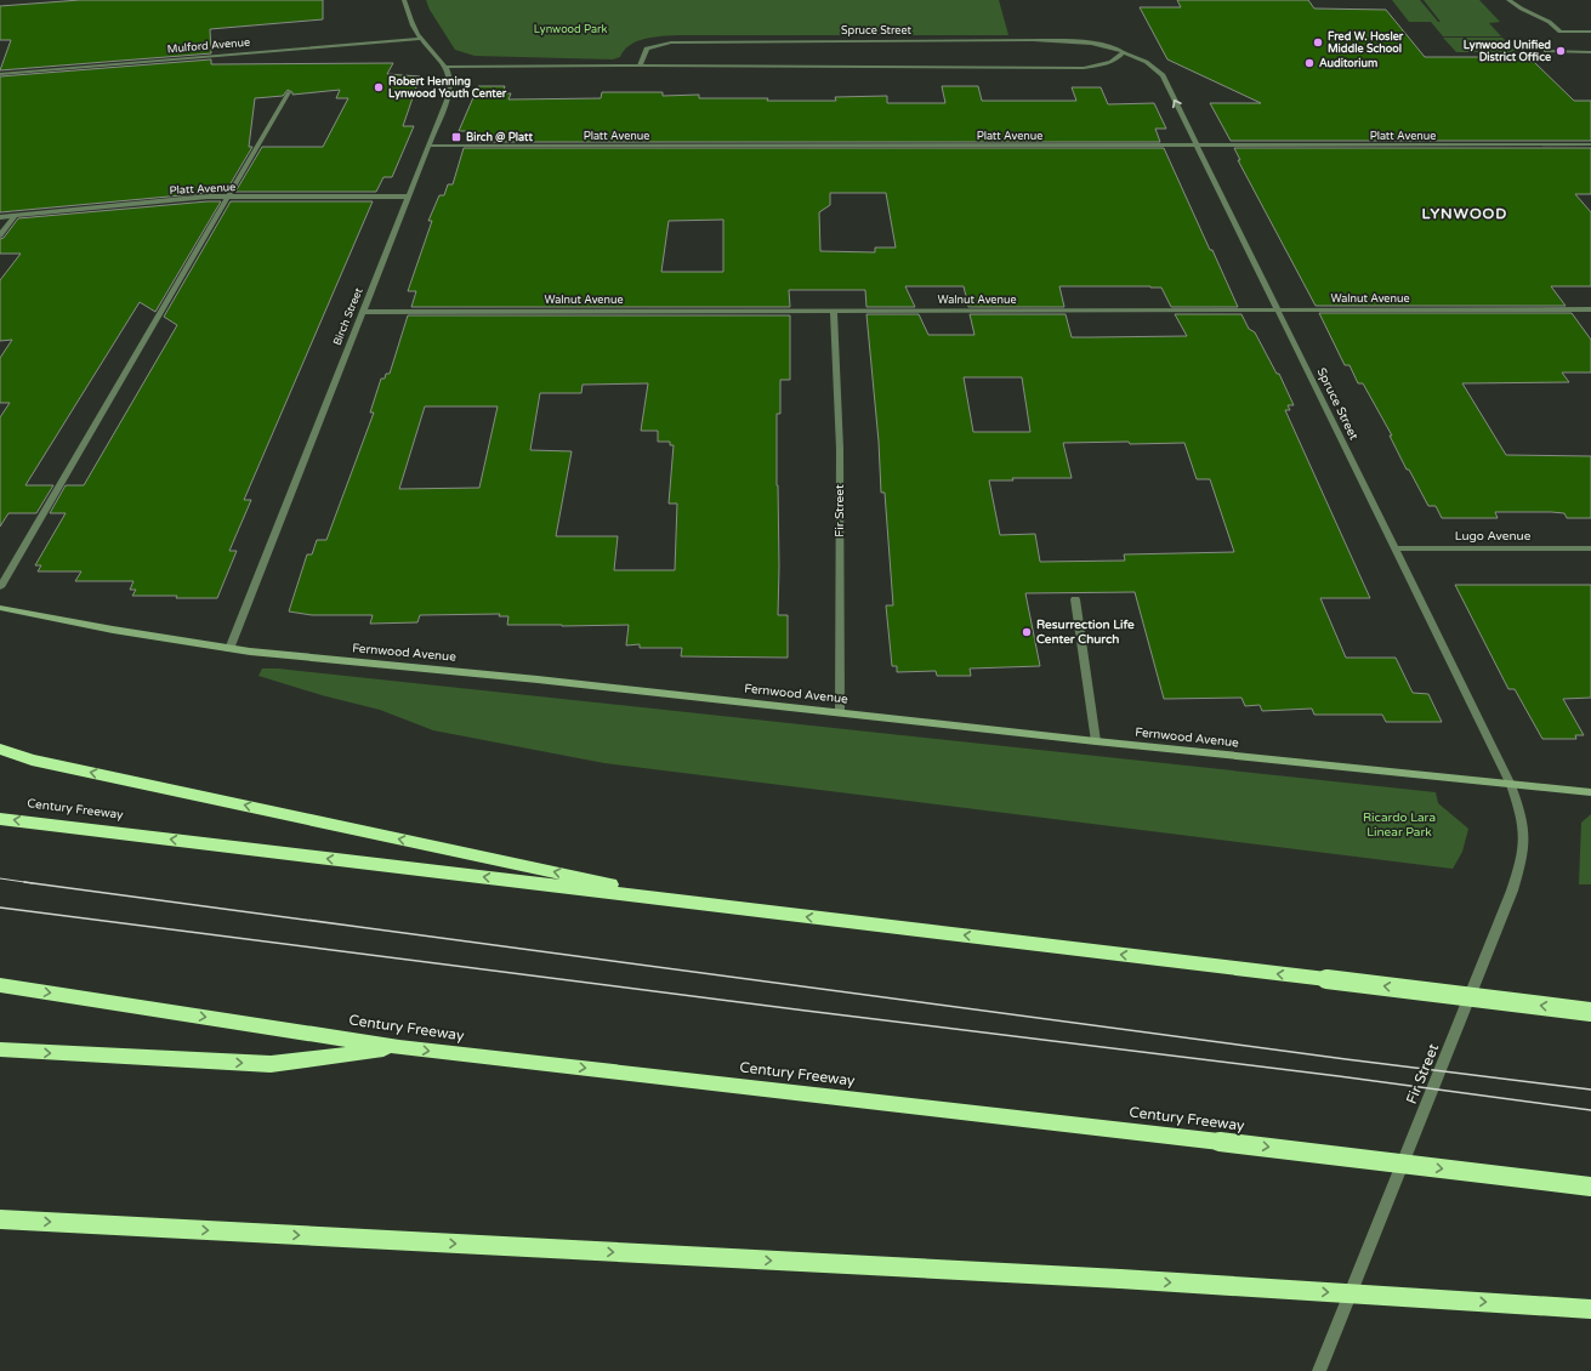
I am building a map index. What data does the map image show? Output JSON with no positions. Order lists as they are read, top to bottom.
{
  "streets": {
    "highway": ["Century Freeway"],
    "street": [
      "Spruce Street",
      "Mulford Avenue",
      "Platt Avenue",
      "Walnut Avenue",
      "Birch Street",
      "Fir Street",
      "Lugo Avenue",
      "Fernwood Avenue"
    ]
  },
  "crossings": [
    ["Spruce Street", "Platt Avenue"],
    ["Spruce Street", "Walnut Avenue"],
    ["Spruce Street", "Fir Street"],
    ["Spruce Street", "Lugo Avenue"],
    ["Spruce Street", "Fernwood Avenue"],
    ["Platt Avenue", "Birch Street"],
    ["Walnut Avenue", "Birch Street"],
    ["Walnut Avenue", "Fir Street"],
    ["Birch Street", "Fernwood Avenue"],
    ["Fir Street", "Fernwood Avenue"]
  ],
  "districts": ["LYNWOOD"],
  "parks": ["Lynwood Park", "Ricardo Lara Linear Park"],
  "places": {
    "other": [
      "Fred W. Hosler Middle School",
      "Lynwood Unified District Office",
      "Auditorium",
      "Robert Henning Lynwood Youth Center",
      "Resurrection Life Center Church"
    ],
    "transit": ["Birch @ Platt"]
  }
}
